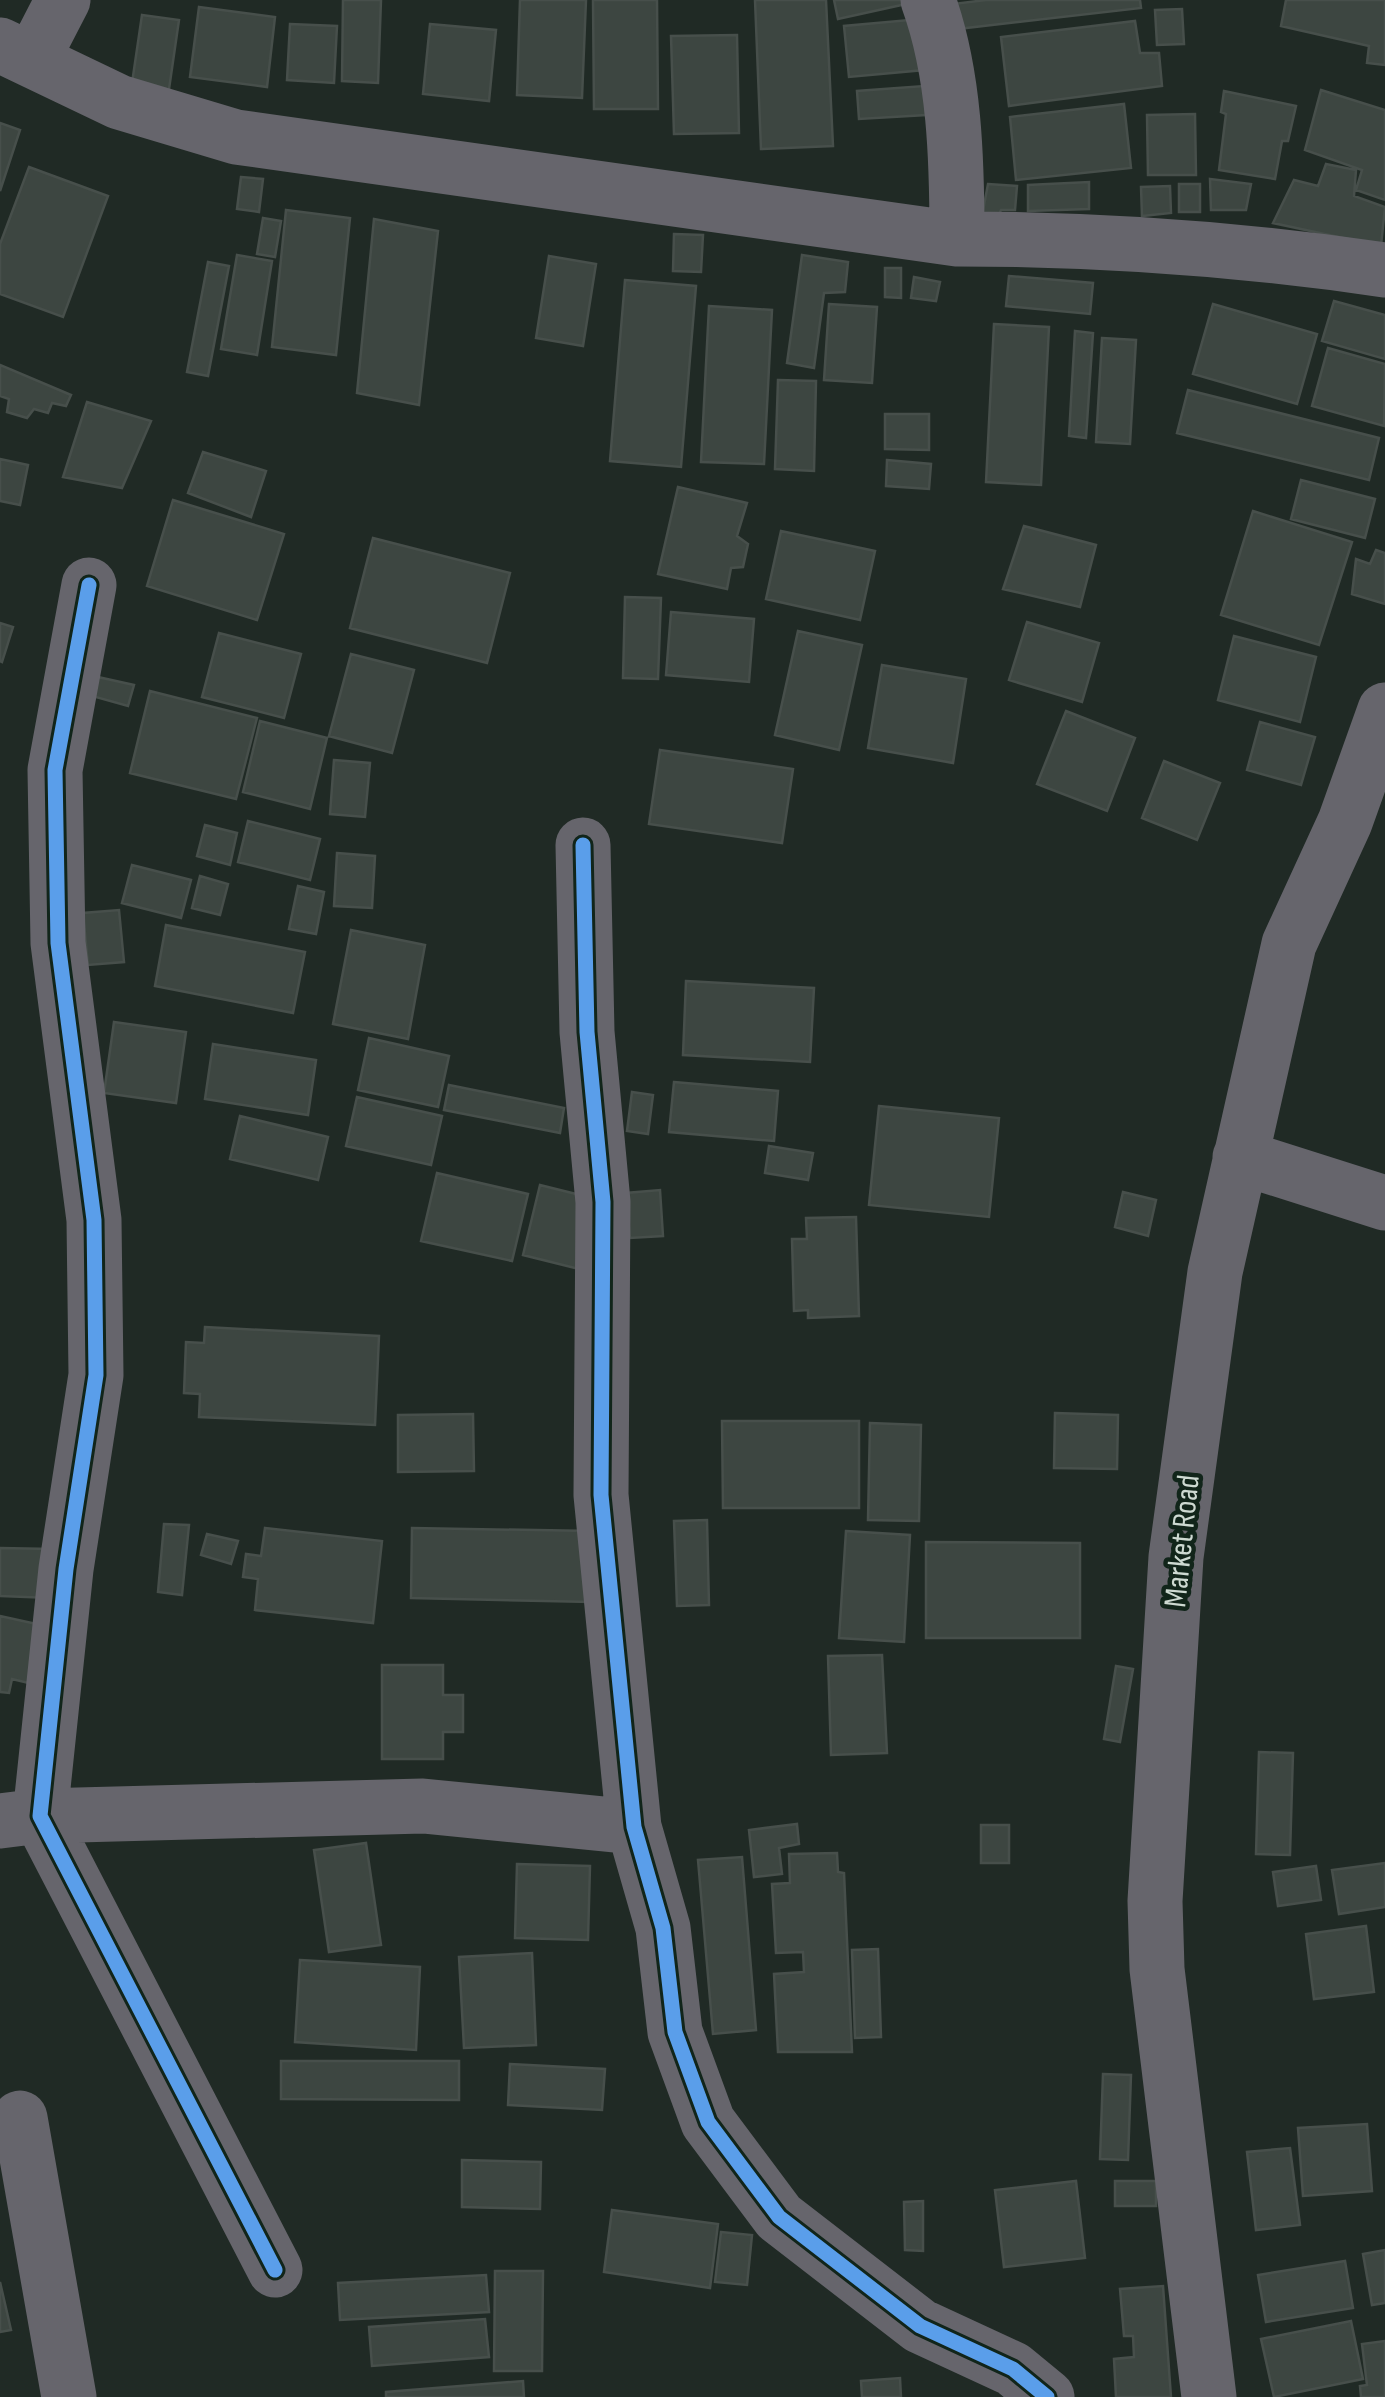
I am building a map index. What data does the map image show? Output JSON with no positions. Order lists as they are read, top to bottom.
{
  "streets": {
    "street": ["Market Road"]
  }
}
